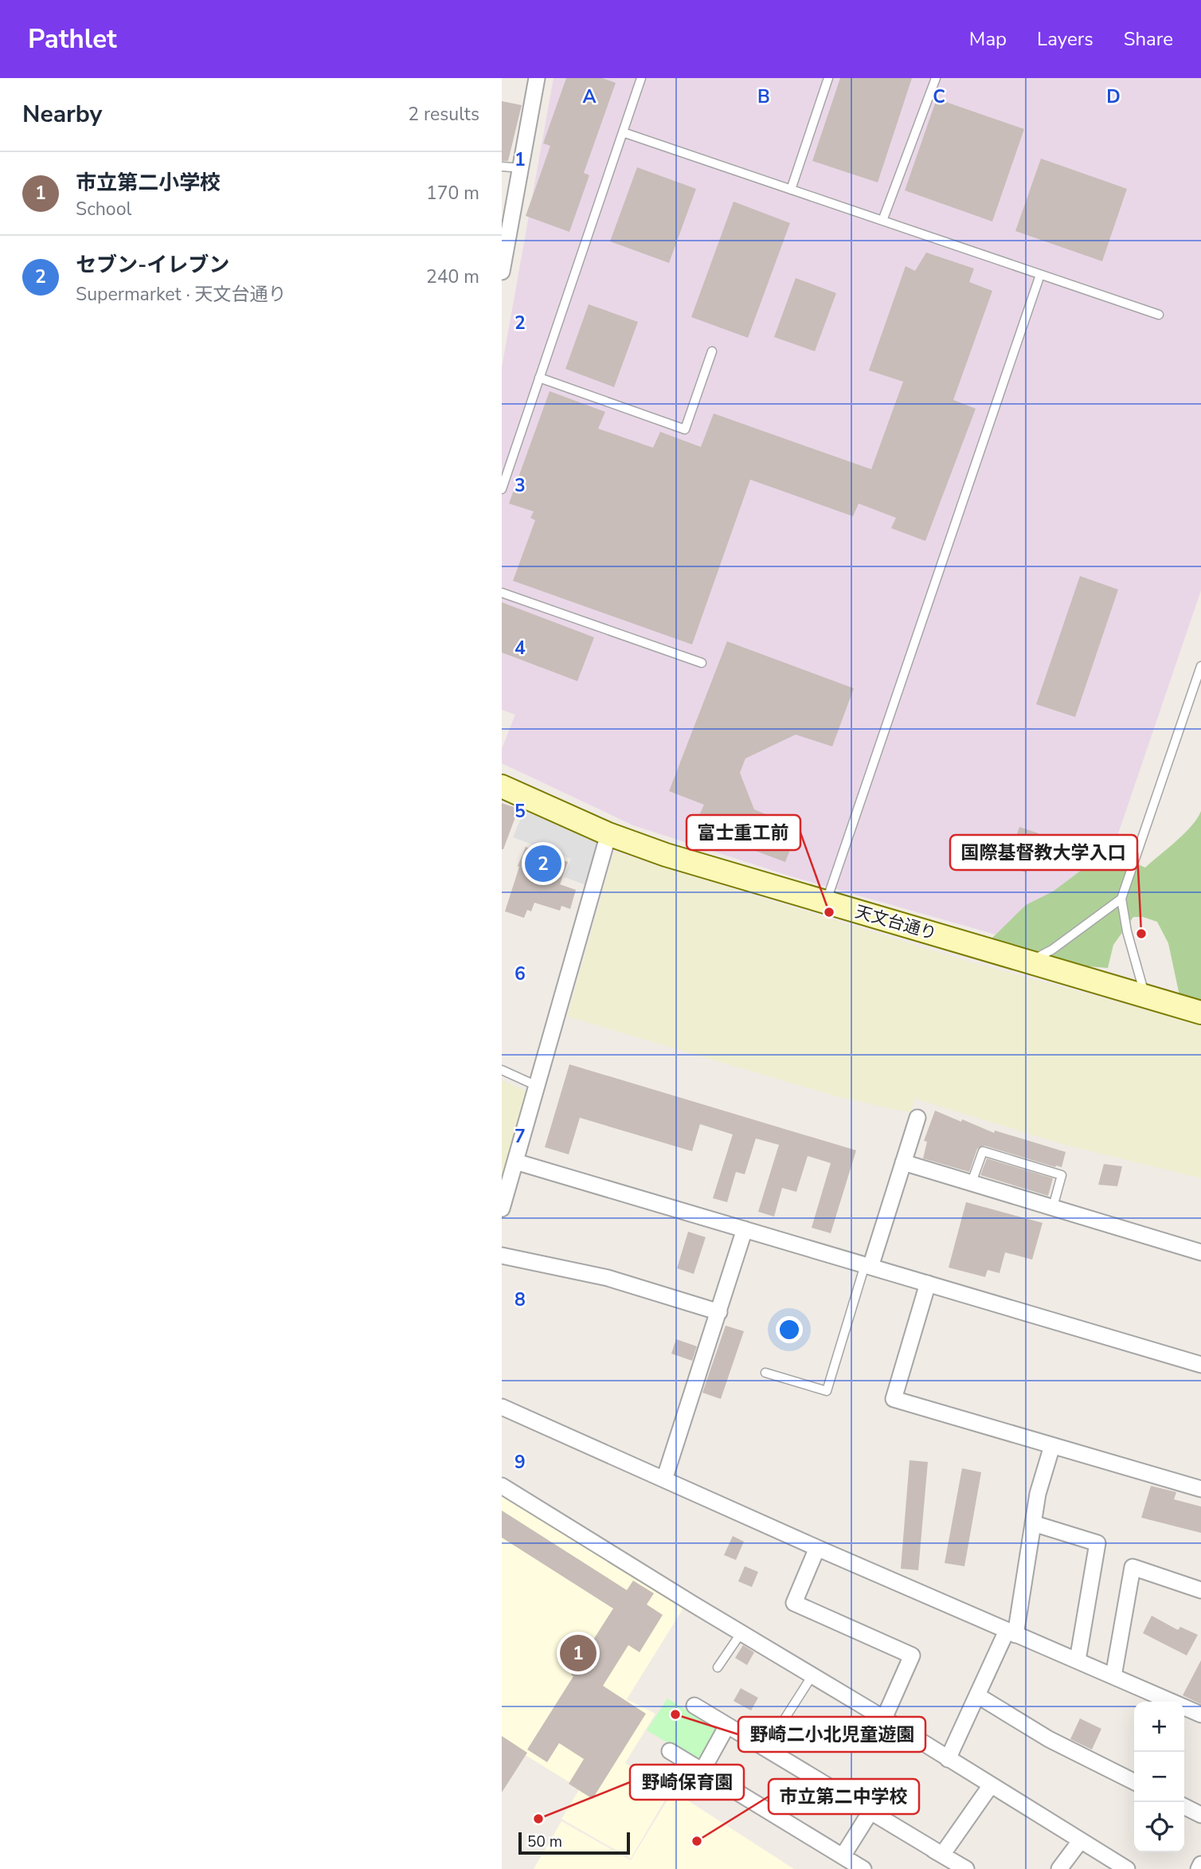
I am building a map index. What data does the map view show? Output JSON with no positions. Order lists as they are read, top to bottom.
{
  "streets": {
    "main road": ["天文台通り"]
  },
  "places": [
    "富士重工前",
    "国際基督教大学入口",
    "野崎二小北児童遊園",
    "野崎保育園",
    "市立第二中学校"
  ],
  "scale_bar": "50 m",
  "page": {
    "header": "Pathlet",
    "nav": ["Map", "Layers", "Share"],
    "heading": ["Nearby", "2 results"],
    "list": [
      {
        "mark": "1",
        "name": "市立第二小学校",
        "note": "School",
        "value": "170 m"
      },
      {
        "mark": "2",
        "name": "セブン-イレブン",
        "note": "Supermarket · 天文台通り",
        "value": "240 m"
      }
    ],
    "pins": ["2", "1"],
    "map_buttons": ["+", "−"],
    "scale": "50 m"
  },
  "grid": {
    "columns": [
      "A",
      "B",
      "C",
      "D"
    ],
    "rows": [
      "1",
      "2",
      "3",
      "4",
      "5",
      "6",
      "7",
      "8",
      "9"
    ]
  }
}
